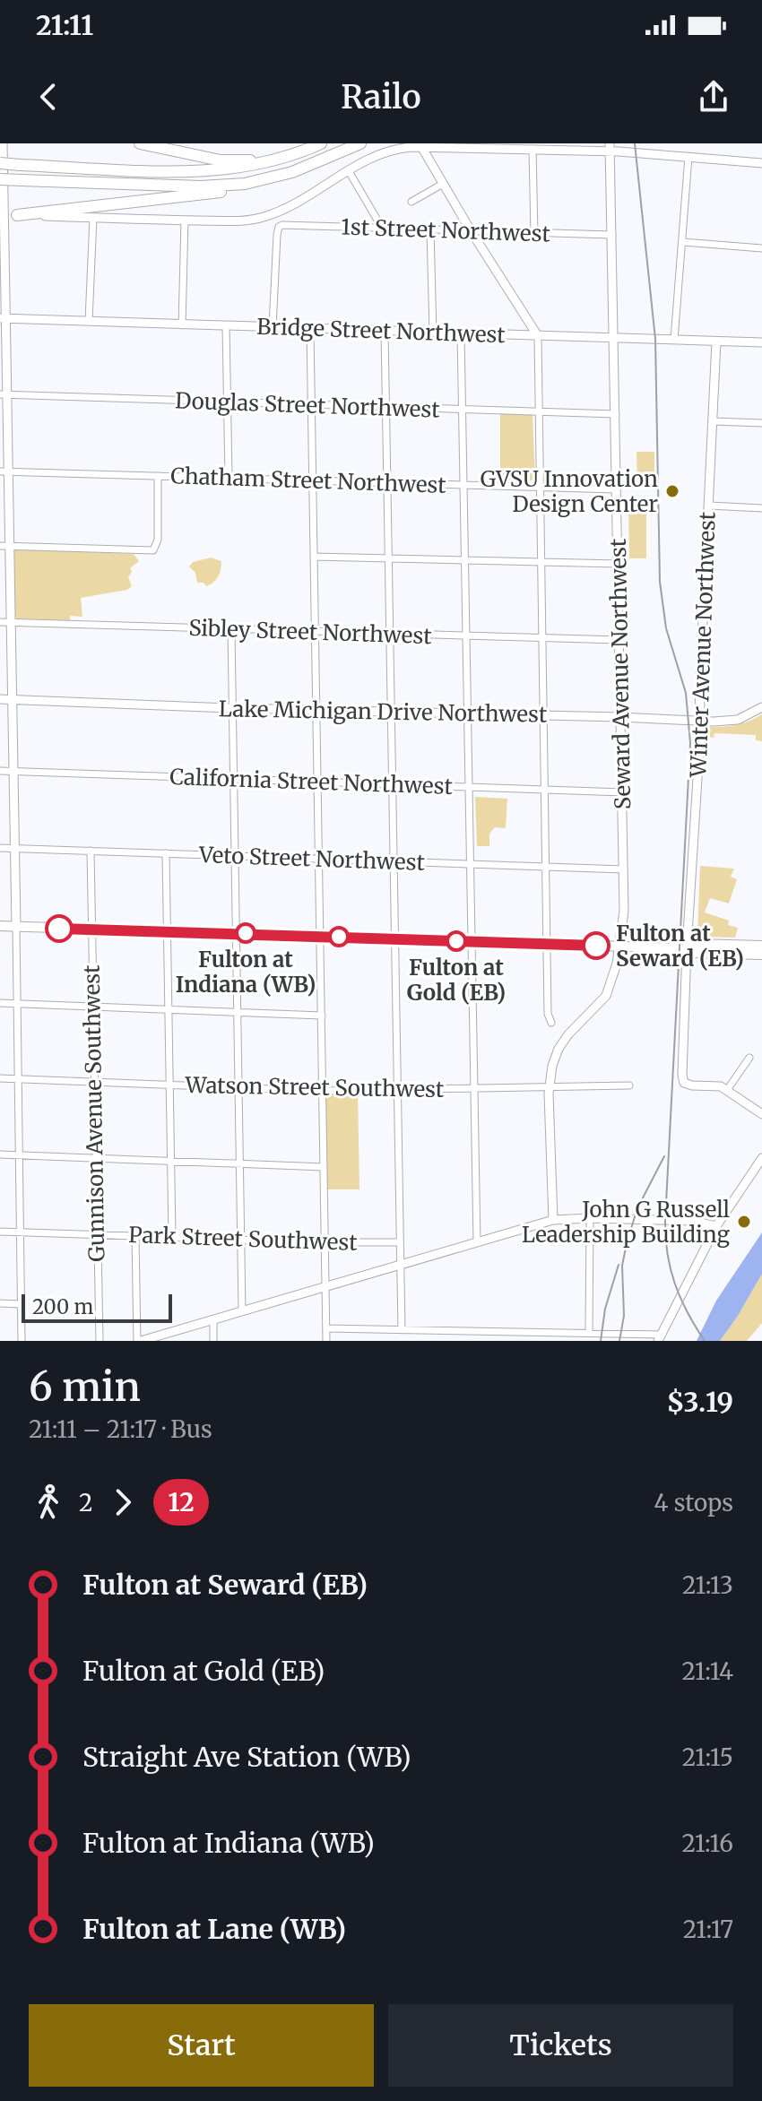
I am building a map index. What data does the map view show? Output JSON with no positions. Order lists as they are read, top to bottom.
{
  "streets": {
    "street": [
      "1st Street Northwest",
      "Bridge Street Northwest",
      "Douglas Street Northwest",
      "Chatham Street Northwest",
      "Sibley Street Northwest",
      "Winter Avenue Northwest",
      "Seward Avenue Northwest",
      "Lake Michigan Drive Northwest",
      "California Street Northwest",
      "Veto Street Northwest",
      "Watson Street Southwest",
      "Gunnison Avenue Southwest",
      "Park Street Southwest"
    ]
  },
  "crossings": [
    ["1st Street Northwest", "Bridge Street Northwest"],
    ["1st Street Northwest", "Seward Avenue Northwest"],
    ["Bridge Street Northwest", "Winter Avenue Northwest"],
    ["Bridge Street Northwest", "Seward Avenue Northwest"],
    ["Douglas Street Northwest", "Seward Avenue Northwest"],
    ["Chatham Street Northwest", "Seward Avenue Northwest"],
    ["Sibley Street Northwest", "Seward Avenue Northwest"],
    ["Winter Avenue Northwest", "Lake Michigan Drive Northwest"],
    ["Seward Avenue Northwest", "Lake Michigan Drive Northwest"],
    ["Seward Avenue Northwest", "California Street Northwest"],
    ["Seward Avenue Northwest", "Veto Street Northwest"],
    ["Seward Avenue Northwest", "Watson Street Southwest"],
    ["Veto Street Northwest", "Gunnison Avenue Southwest"],
    ["Watson Street Southwest", "Gunnison Avenue Southwest"],
    ["Gunnison Avenue Southwest", "Park Street Southwest"]
  ],
  "places": [
    "GVSU Innovation Design Center",
    "Fulton at Indiana (WB)",
    "Fulton at Gold (EB)",
    "Fulton at Seward (EB)",
    "John G Russell Leadership Building"
  ],
  "lines": ["bus line 12"],
  "scale_bar": "200 m",
  "page": {
    "status": "21:11",
    "header": "Railo",
    "scale": "200 m",
    "heading": ["6 min", "21:11 – 21:17 · Bus", "$3.19"],
    "legs": ["2", "12", "4 stops"],
    "list": [
      {
        "name": "Fulton at Seward (EB)",
        "value": "21:13"
      },
      {
        "name": "Fulton at Gold (EB)",
        "value": "21:14"
      },
      {
        "name": "Straight Ave Station (WB)",
        "value": "21:15"
      },
      {
        "name": "Fulton at Indiana (WB)",
        "value": "21:16"
      },
      {
        "name": "Fulton at Lane (WB)",
        "value": "21:17"
      }
    ],
    "buttons": ["Start", "Tickets"]
  }
}
